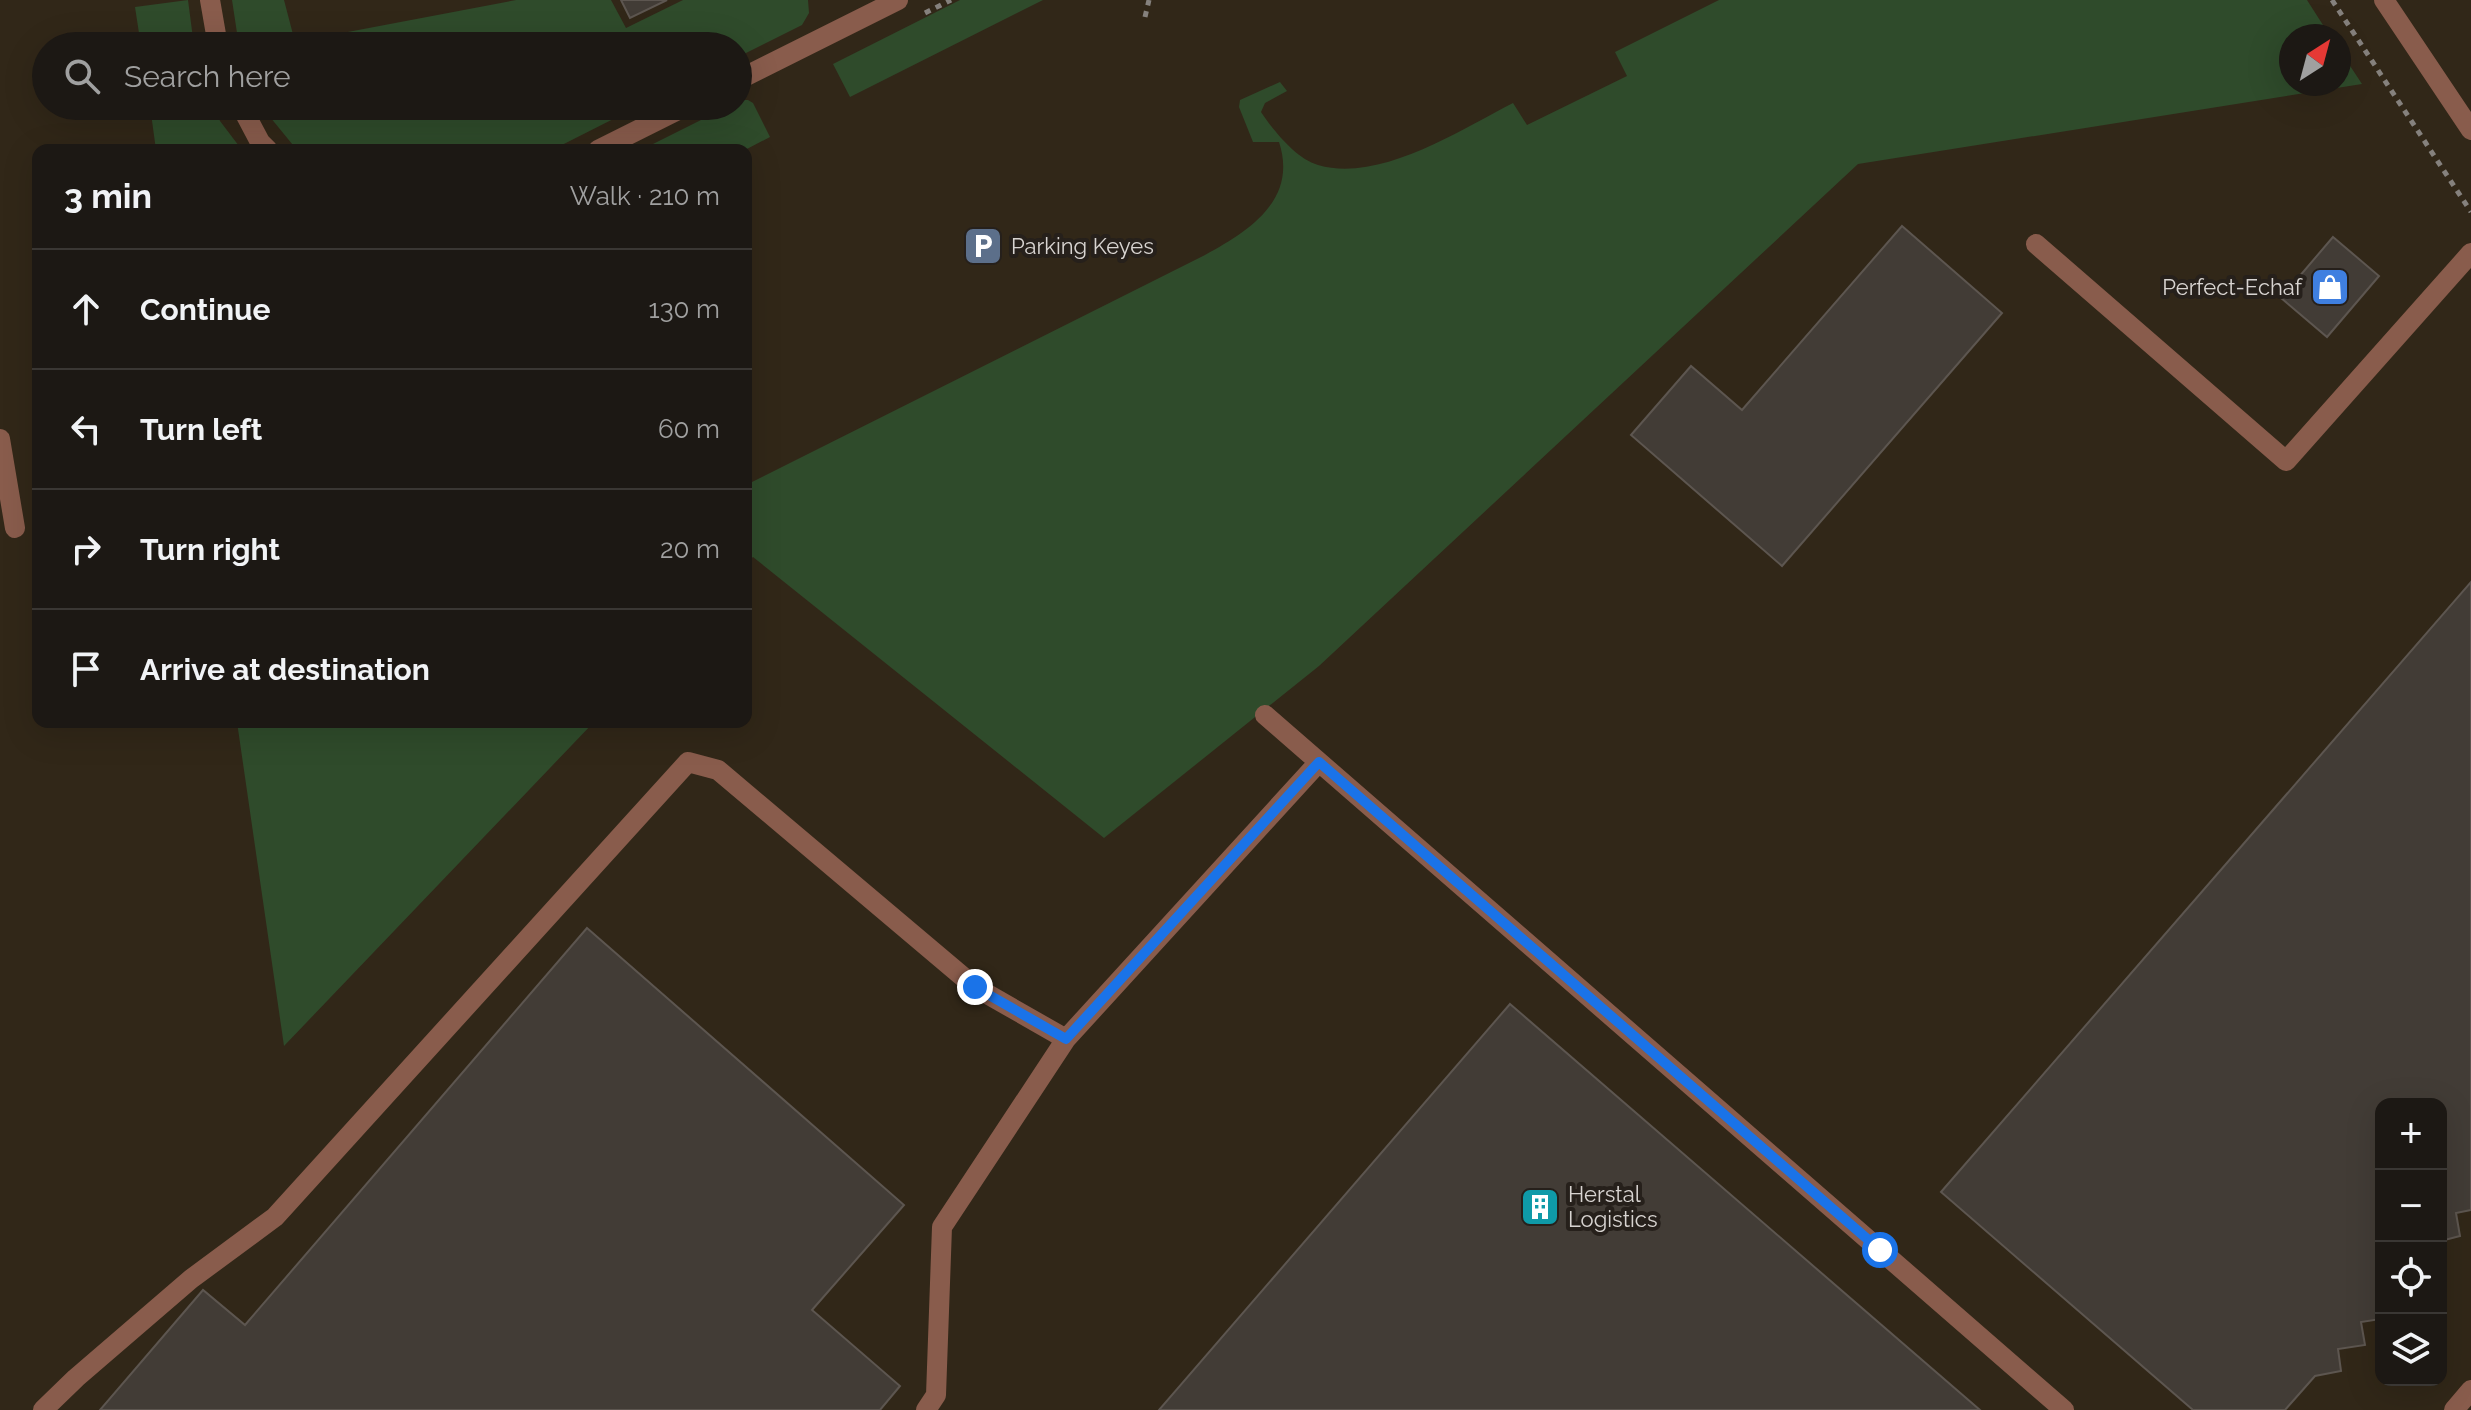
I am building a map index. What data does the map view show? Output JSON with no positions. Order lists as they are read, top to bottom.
{
  "places": {
    "parking": ["Parking Keyes"],
    "shop": ["Perfect-Echaf"],
    "building": ["Herstal Logistics"]
  },
  "north": "top right",
  "page": {
    "search": "Search here",
    "heading": ["3 min", "Walk · 210 m"],
    "list": [
      ["Continue", "130 m"],
      ["Turn left", "60 m"],
      ["Turn right", "20 m"],
      "Arrive at destination"
    ],
    "map_buttons": ["+", "−"]
  }
}
